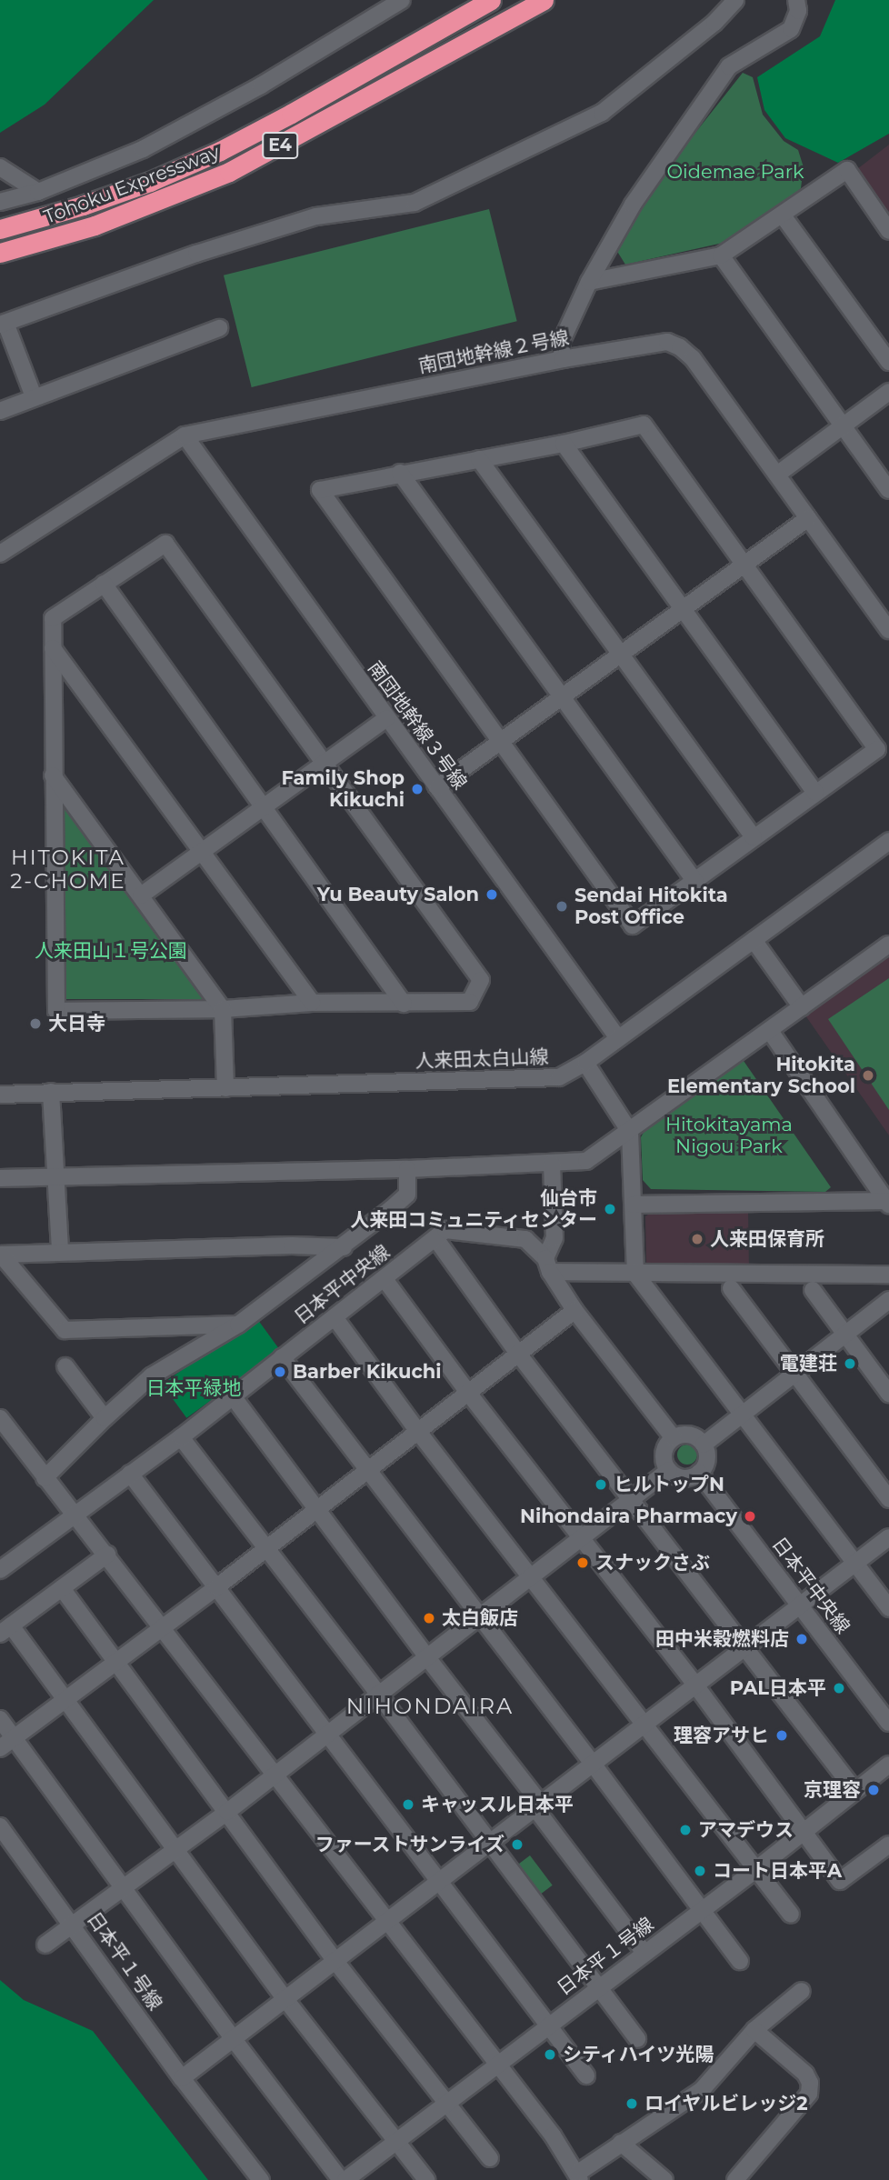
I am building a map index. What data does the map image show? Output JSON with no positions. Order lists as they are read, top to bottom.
{
  "streets": {
    "highway": ["E4", "Tohoku Expressway"],
    "street": [
      "南団地幹線２号線",
      "南団地幹線３号線",
      "人来田太白山線",
      "日本平中央線",
      "日本平１号線"
    ]
  },
  "crossings": [
    ["南団地幹線２号線", "南団地幹線３号線"],
    ["南団地幹線３号線", "人来田太白山線"]
  ],
  "districts": ["HITOKITA 2-CHOME", "NIHONDAIRA"],
  "parks": [
    "Oidemae Park",
    "人来田山１号公園",
    "Hitokitayama Nigou Park",
    "日本平緑地"
  ],
  "places": [
    "Family Shop Kikuchi",
    "Yu Beauty Salon",
    "Sendai Hitokita Post Office",
    "大日寺",
    "Hitokita Elementary School",
    "仙台市 人来田コミュニティセンター",
    "人来田保育所",
    "電建荘",
    "Barber Kikuchi",
    "ヒルトップN",
    "Nihondaira Pharmacy",
    "スナックさぶ",
    "太白飯店",
    "田中米穀燃料店",
    "PAL日本平",
    "理容アサヒ",
    "京理容",
    "キャッスル日本平",
    "アマデウス",
    "ファーストサンライズ",
    "コート日本平A",
    "シティハイツ光陽",
    "ロイヤルビレッジ2"
  ]
}
